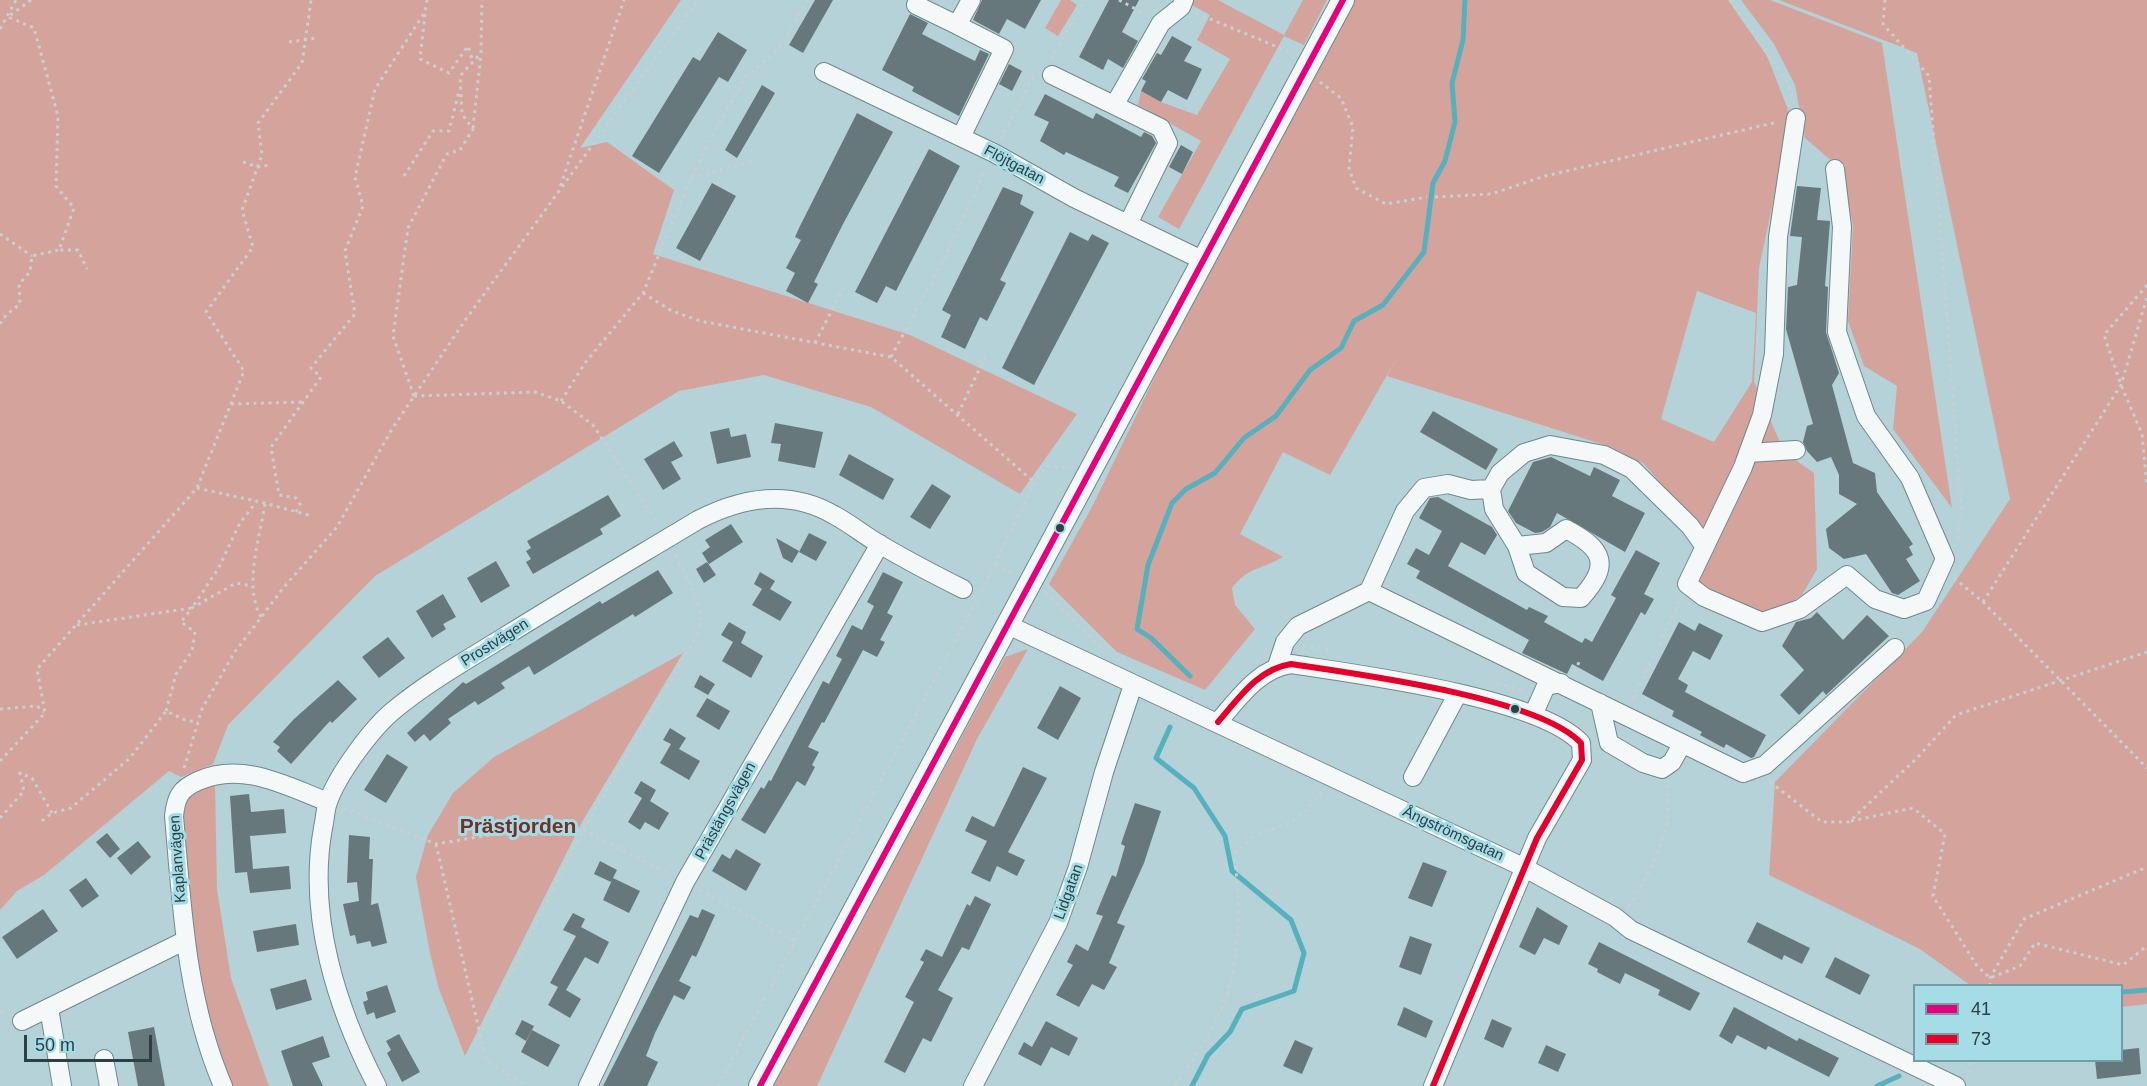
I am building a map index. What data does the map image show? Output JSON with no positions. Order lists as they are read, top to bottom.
{
  "streets": {
    "street": [
      "Flöjtgatan",
      "Prostvägen",
      "Prästängsvägen",
      "Ångströmsgatan",
      "Kaplanvägen",
      "Lidgatan"
    ]
  },
  "crossings": [
    ["Prostvägen", "Prästängsvägen"],
    ["Ångströmsgatan", "Lidgatan"]
  ],
  "districts": ["Prästjorden"],
  "lines": ["transit line 41", "transit line 73"],
  "legend": ["41", "73"],
  "scale_bar": "50 m"
}
